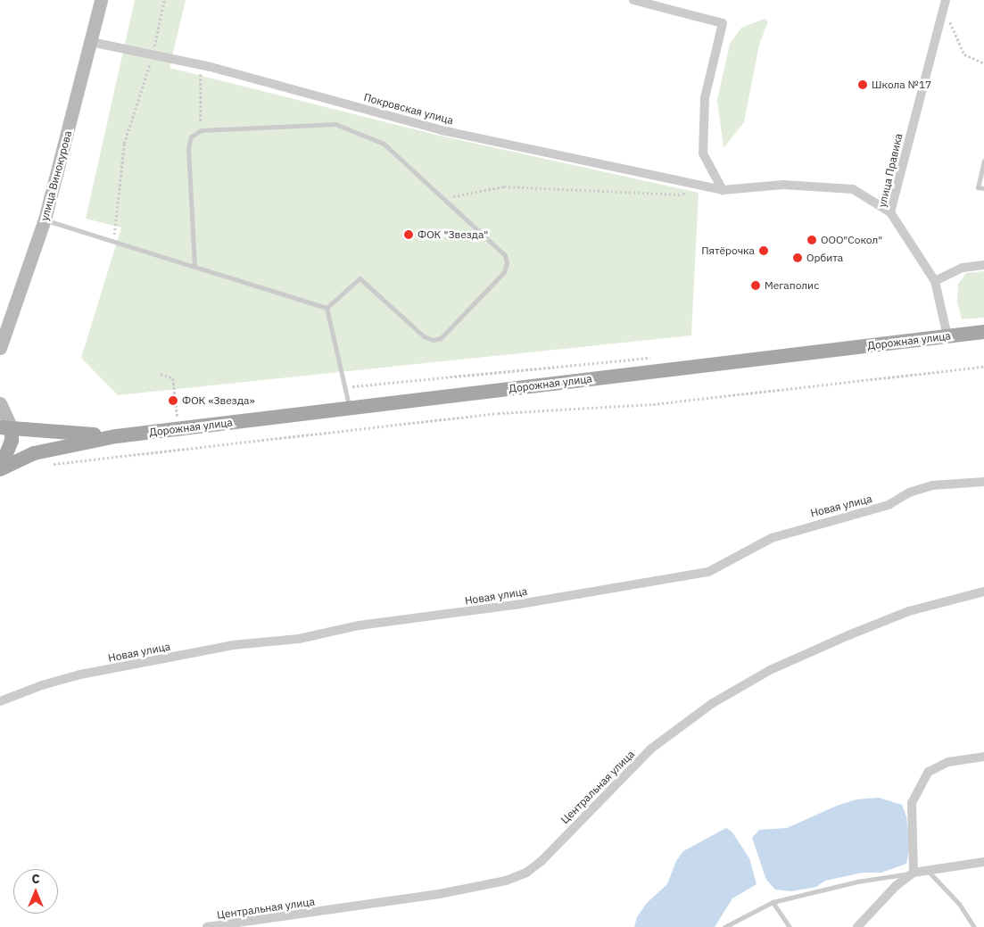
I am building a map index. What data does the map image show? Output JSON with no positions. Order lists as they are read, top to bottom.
{
  "streets": {
    "main road": ["улица Винокурова", "Дорожная улица"],
    "street": [
      "Покровская улица",
      "улица Правика",
      "Новая улица",
      "Центральная улица"
    ]
  },
  "crossings": [
    ["Покровская улица", "улица Правика"],
    ["Покровская улица", "улица Винокурова"],
    ["улица Правика", "Дорожная улица"]
  ],
  "places": [
    "Школа №17",
    "ФОК \"Звезда\"",
    "ООО\"Сокол\"",
    "Пятёрочка",
    "Орбита",
    "Мегаполис",
    "ФОК «Звезда»"
  ],
  "north": "top"
}
